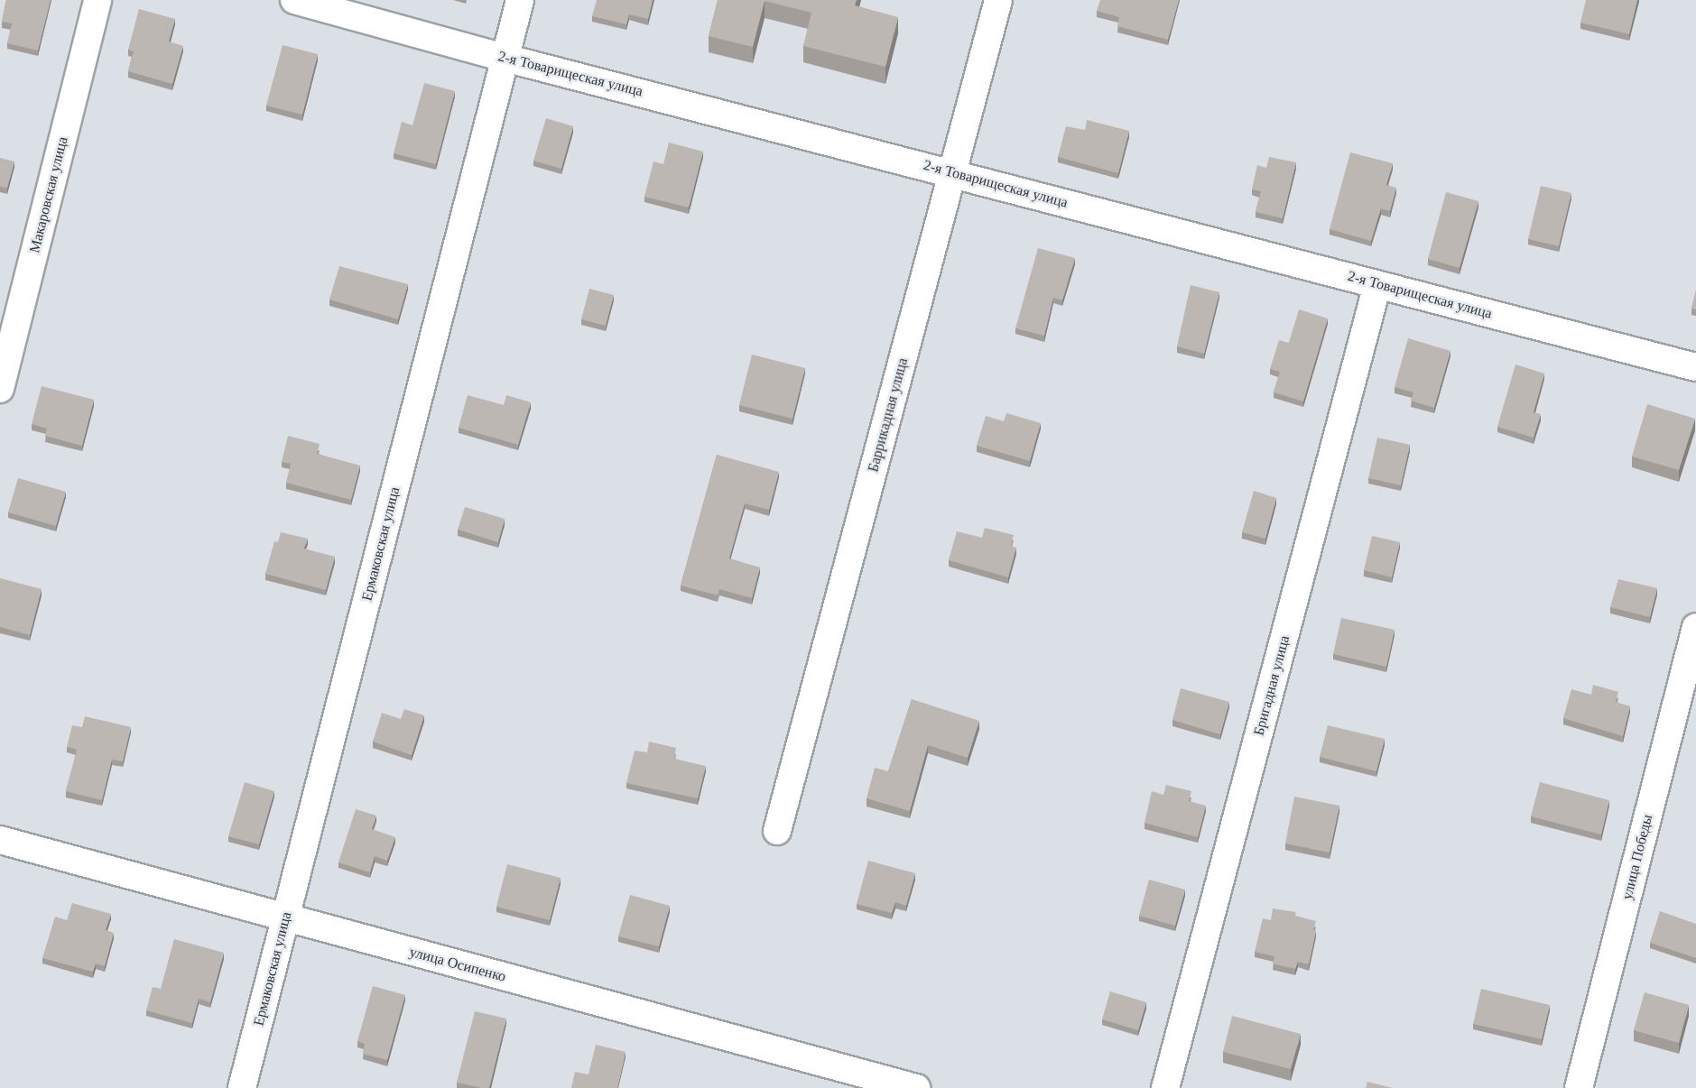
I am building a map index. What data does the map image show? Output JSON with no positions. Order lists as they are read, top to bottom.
{
  "streets": {
    "street": [
      "2-я Товарищеская улица",
      "Макаровская улица",
      "Баррикадная улица",
      "Ермаковская улица",
      "Бригадная улица",
      "улица Победы",
      "улица Осипенко"
    ]
  },
  "crossings": [
    ["2-я Товарищеская улица", "Баррикадная улица"],
    ["2-я Товарищеская улица", "Ермаковская улица"],
    ["2-я Товарищеская улица", "Бригадная улица"],
    ["Ермаковская улица", "улица Осипенко"]
  ]
}
